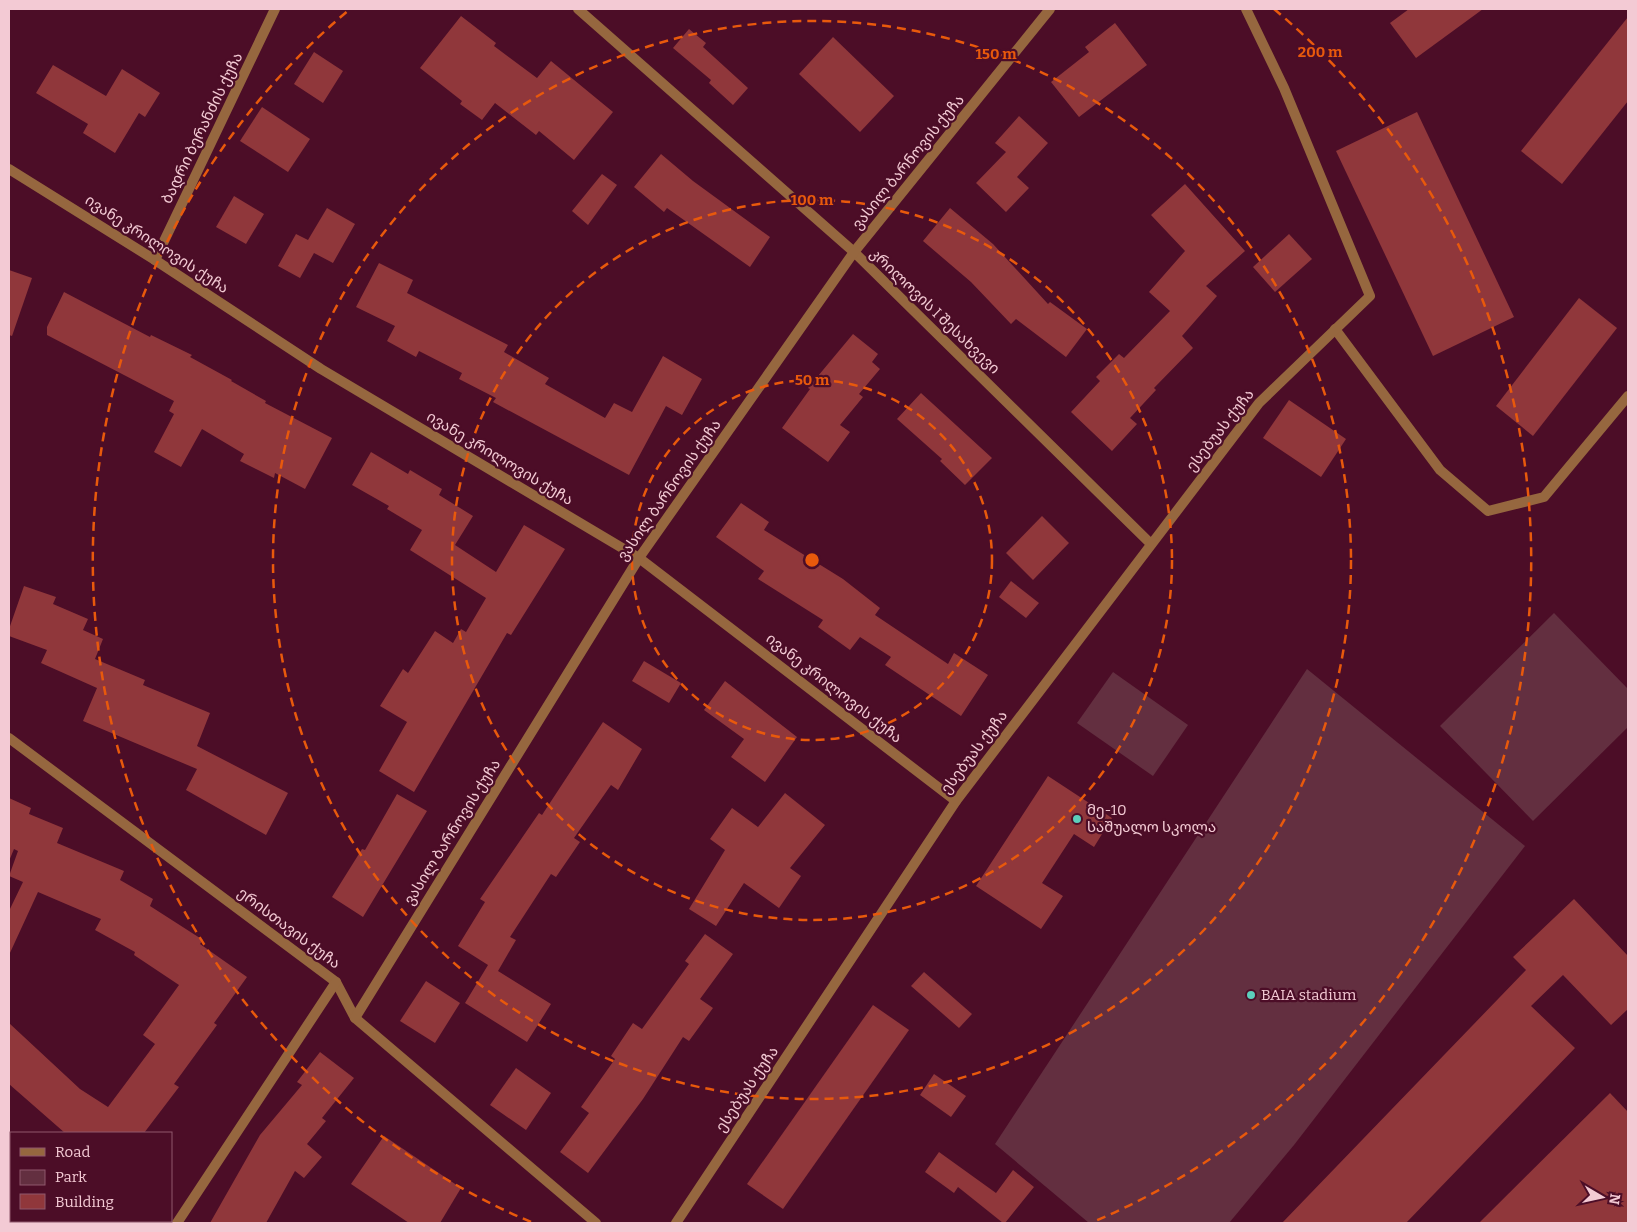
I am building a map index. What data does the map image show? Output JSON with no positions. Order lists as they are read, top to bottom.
{
  "streets": {
    "street": [
      "ბადრი ბერანძის ქუჩა",
      "ვასილ ბარნოვის ქუჩა",
      "ივანე კრილოვის ქუჩა",
      "კრილოვის I შესახვევი",
      "ესებუას ქუჩა",
      "ერისთავის ქუჩა"
    ]
  },
  "crossings": [
    ["ბადრი ბერანძის ქუჩა", "ივანე კრილოვის ქუჩა"],
    ["ვასილ ბარნოვის ქუჩა", "ივანე კრილოვის ქუჩა"],
    ["ვასილ ბარნოვის ქუჩა", "კრილოვის I შესახვევი"],
    ["ვასილ ბარნოვის ქუჩა", "ერისთავის ქუჩა"],
    ["ივანე კრილოვის ქუჩა", "ესებუას ქუჩა"],
    ["კრილოვის I შესახვევი", "ესებუას ქუჩა"]
  ],
  "places": ["მე-10 საშუალო სკოლა", "BAIA stadium"],
  "legend": ["Road", "Park", "Building"],
  "north": "right",
  "rings": [
    "200 m",
    "150 m",
    "100 m",
    "50 m"
  ]
}
